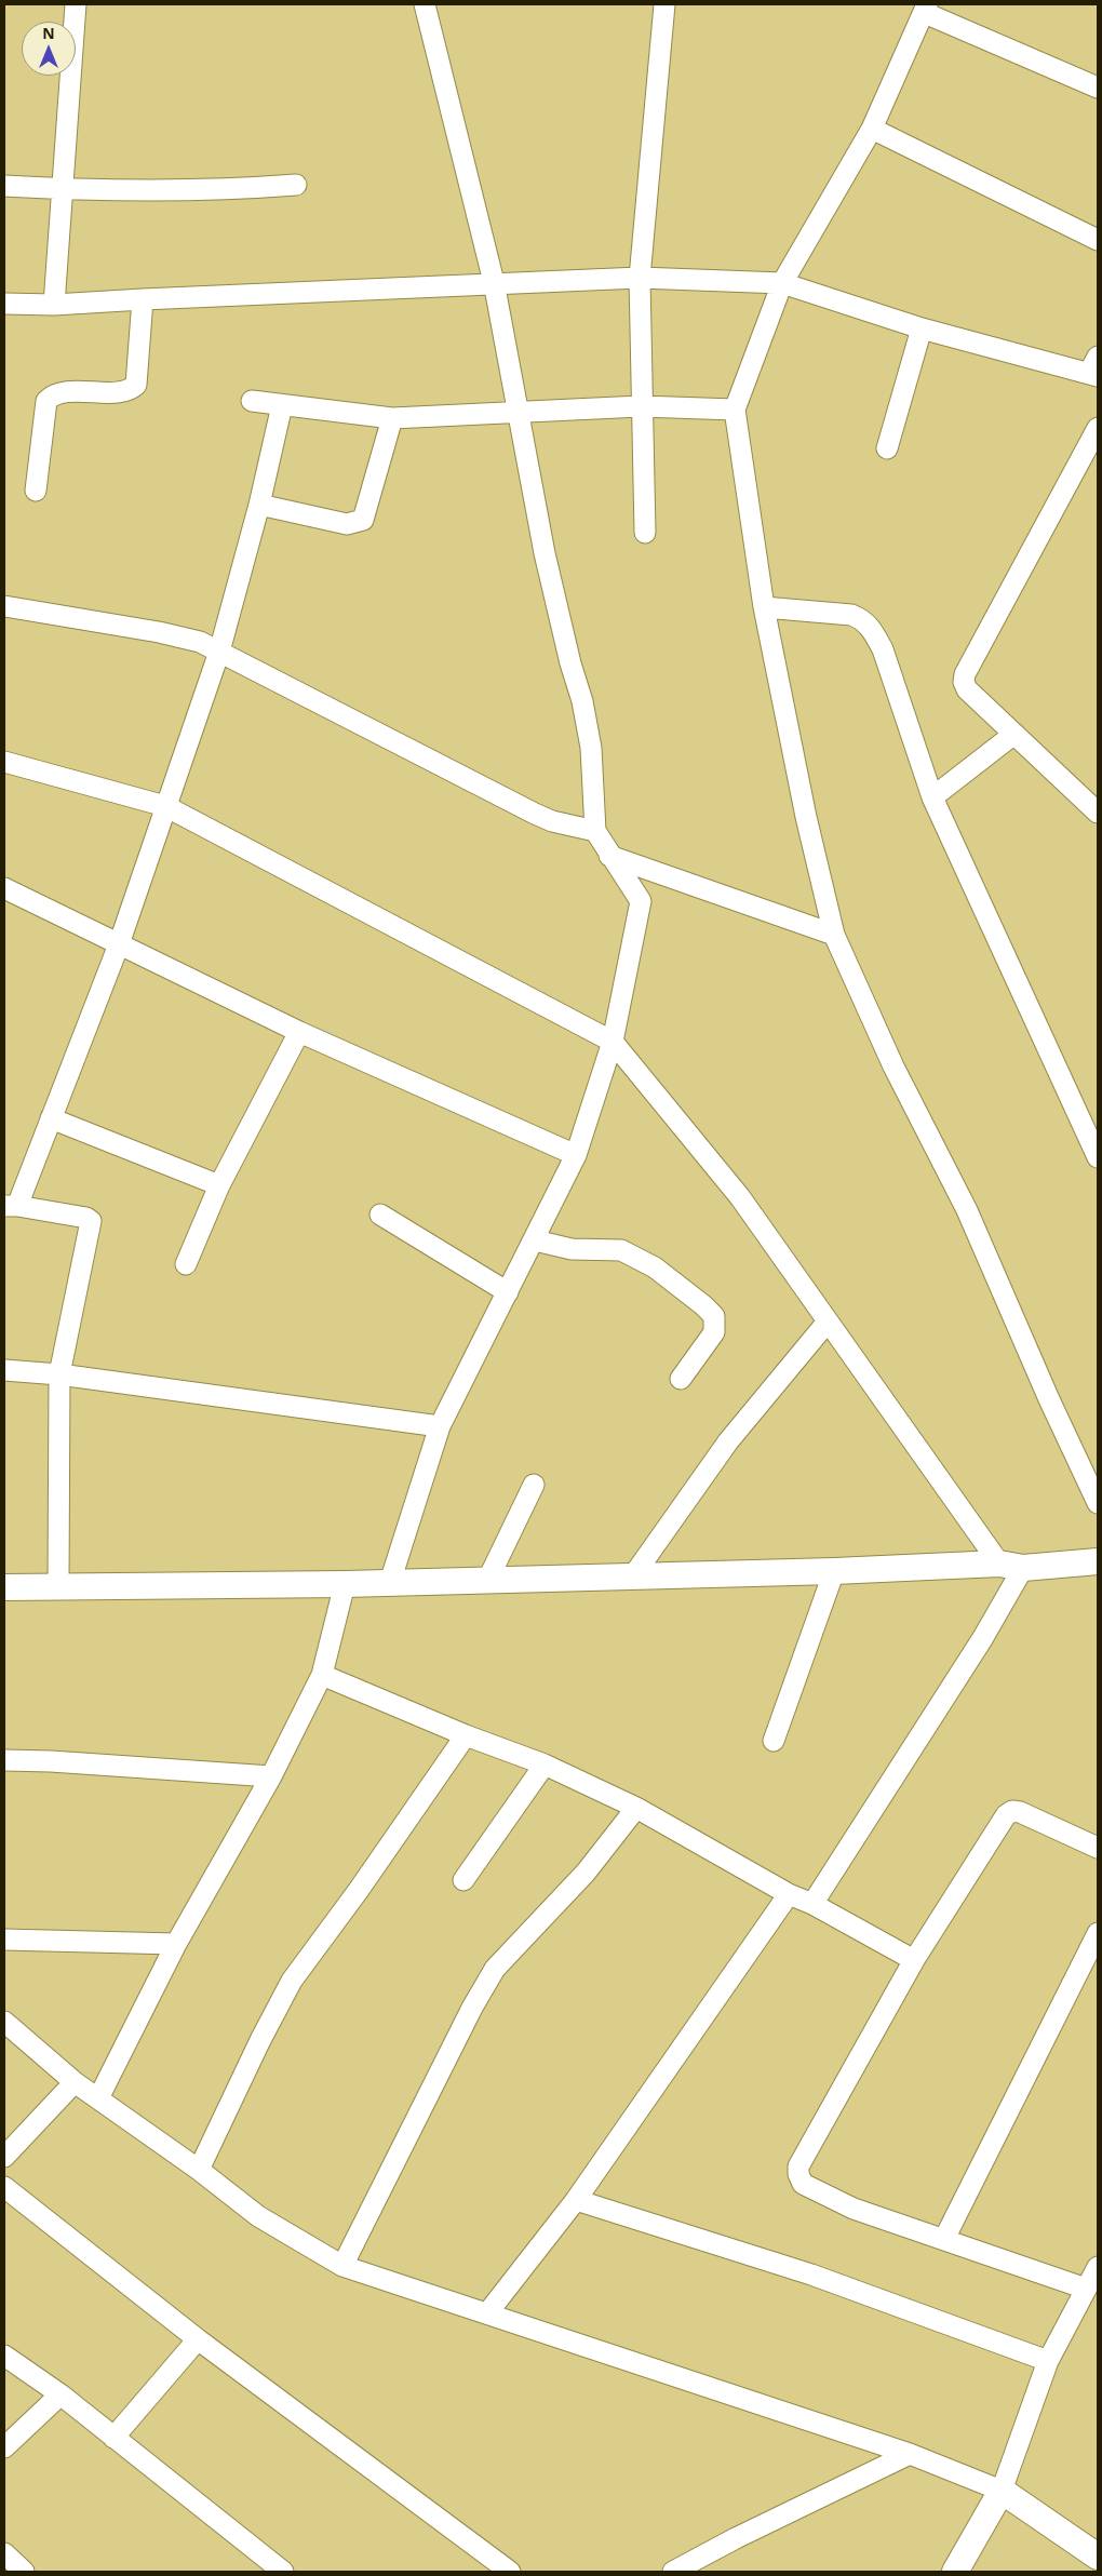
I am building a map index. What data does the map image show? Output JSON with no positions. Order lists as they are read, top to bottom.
{
  "north": "top"
}
